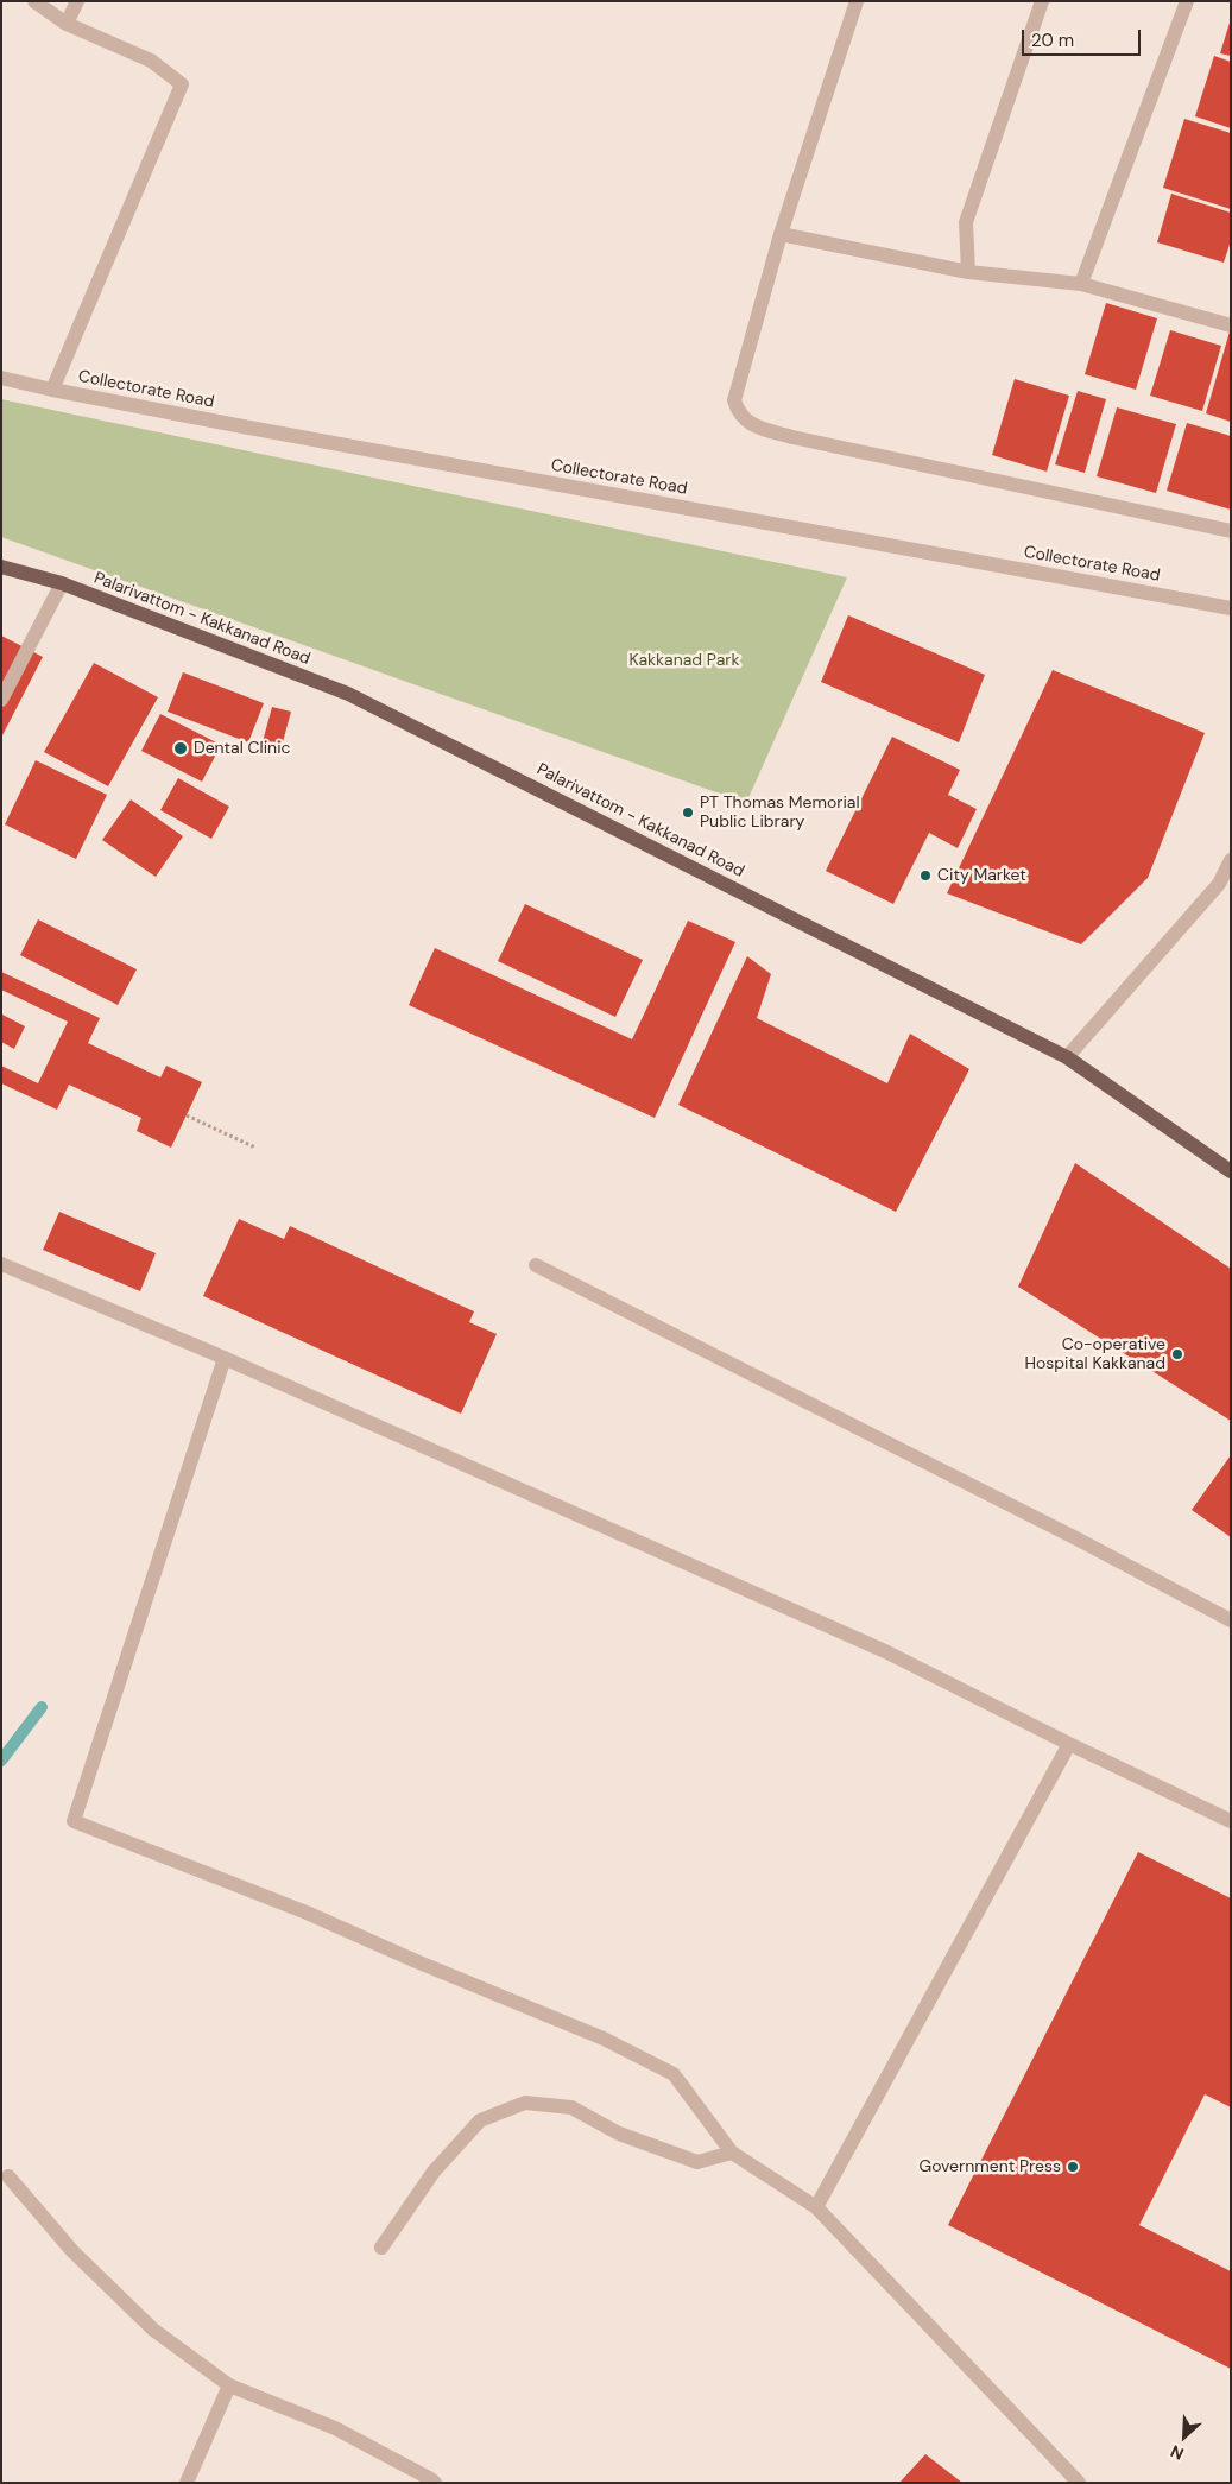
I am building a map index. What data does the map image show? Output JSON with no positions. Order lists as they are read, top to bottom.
{
  "streets": {
    "main road": ["Palarivattom - Kakkanad Road"],
    "street": ["Collectorate Road"]
  },
  "parks": ["Kakkanad Park"],
  "places": [
    "Dental Clinic",
    "PT Thomas Memorial Public Library",
    "City Market",
    "Co-operative Hospital Kakkanad",
    "Government Press"
  ],
  "scale_bar": "20 m",
  "north": "bottom left"
}
